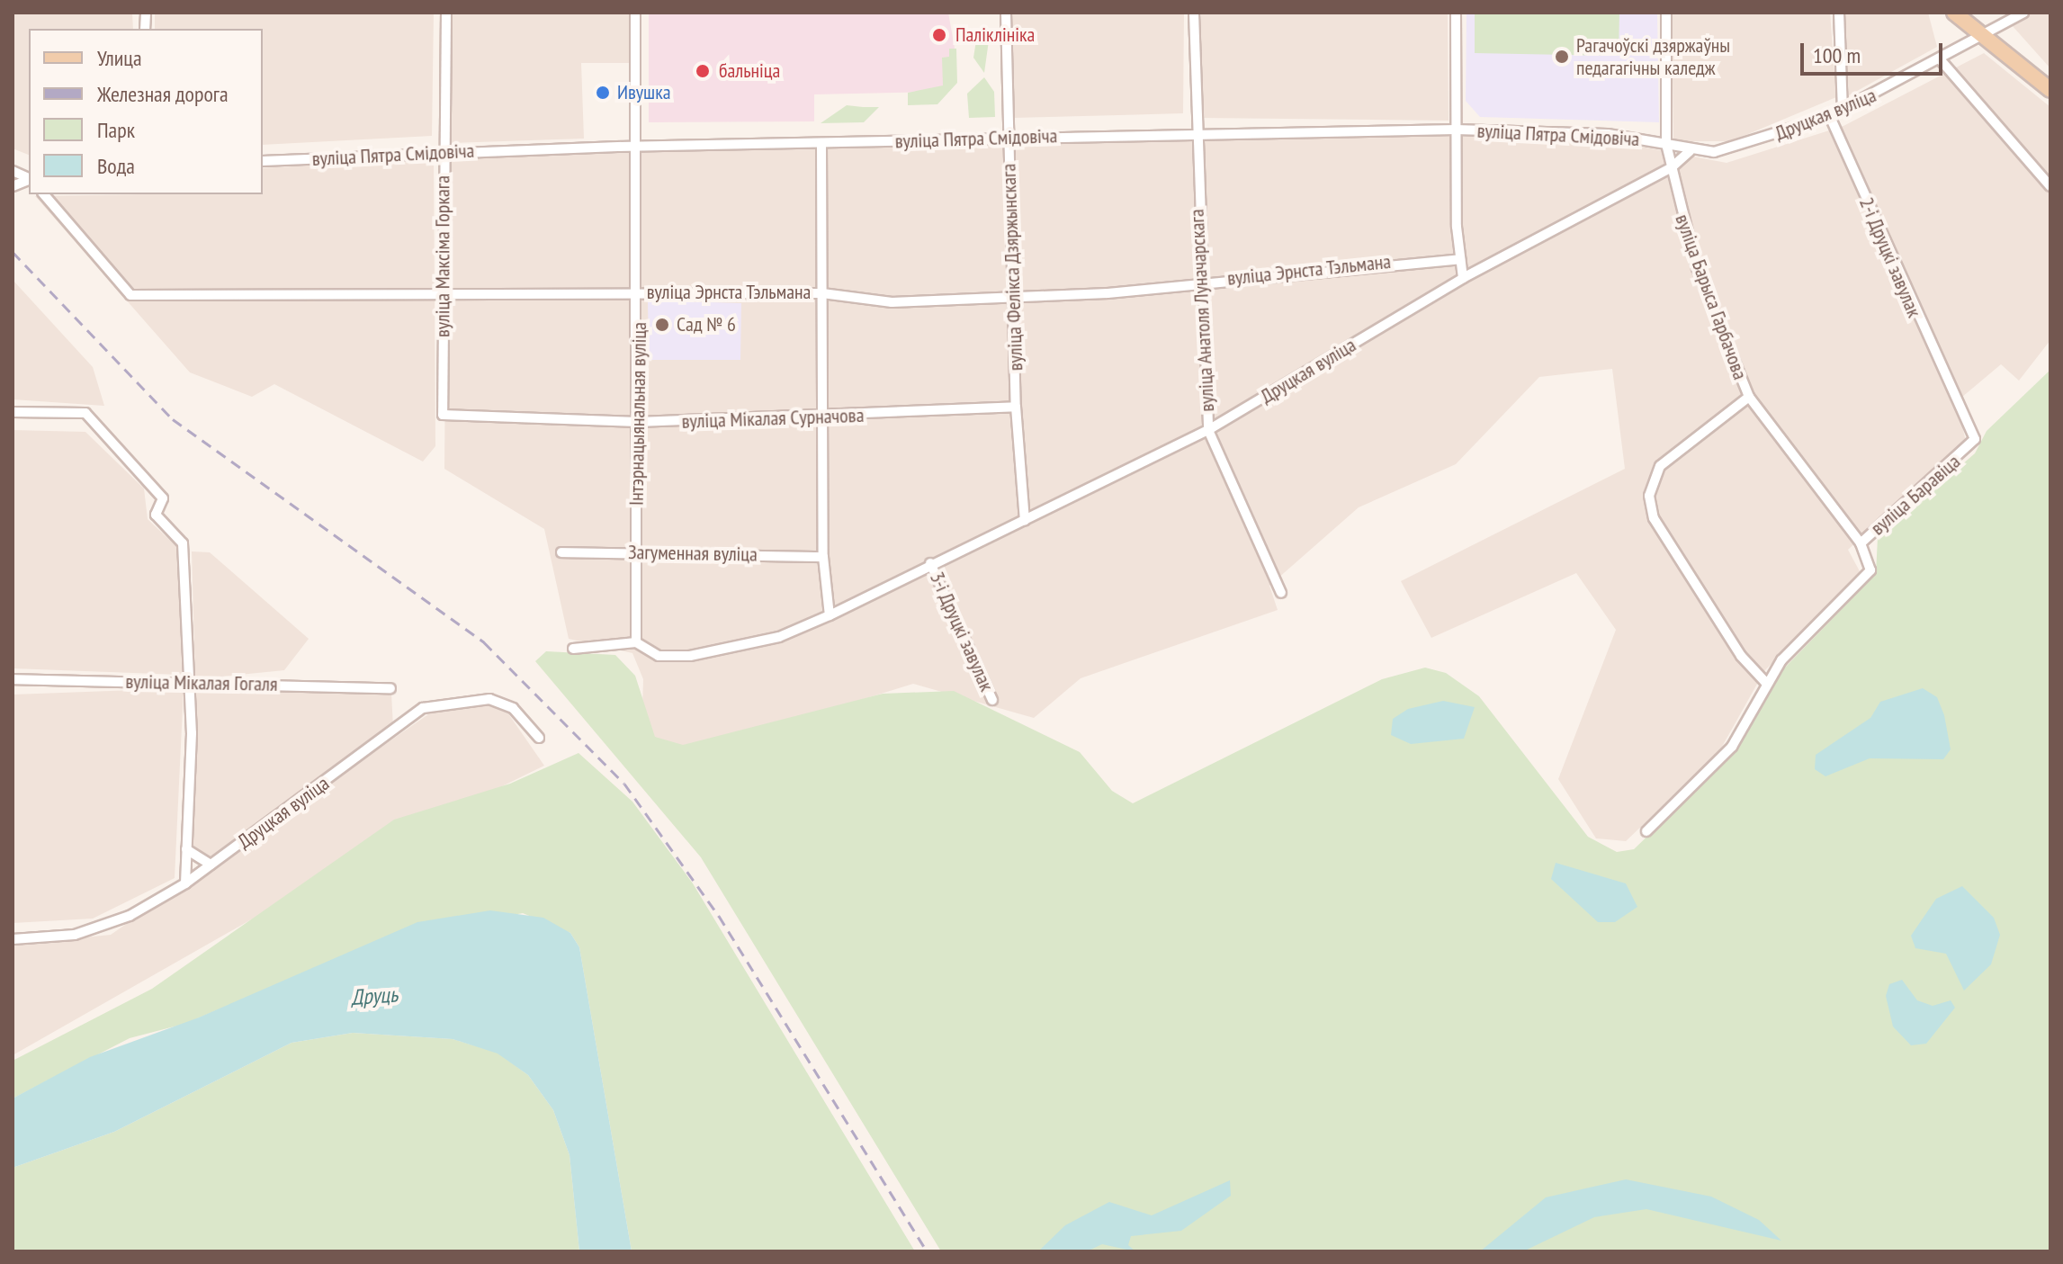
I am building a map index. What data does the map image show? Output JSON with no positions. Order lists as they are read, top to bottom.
{
  "streets": {
    "street": [
      "Друцкая вуліца",
      "вуліца Пятра Смідовіча",
      "вуліца Максіма Горкага",
      "2-і Друцкі завулак",
      "вуліца Фелікса Дзяржынскага",
      "вуліца Эрнста Тэльмана",
      "вуліца Барыса Гарбачова",
      "вуліца Анатоля Луначарскага",
      "Інтэрнацыянальная вуліца",
      "вуліца Мікалая Сурначова",
      "вуліца Баравіца",
      "Загуменная вуліца",
      "3-і Друцкі завулак",
      "вуліца Мікалая Гогаля"
    ]
  },
  "crossings": [
    ["Друцкая вуліца", "вуліца Пятра Смідовіча"],
    ["Друцкая вуліца", "2-і Друцкі завулак"],
    ["Друцкая вуліца", "вуліца Фелікса Дзяржынскага"],
    ["Друцкая вуліца", "вуліца Барыса Гарбачова"],
    ["Друцкая вуліца", "вуліца Анатоля Луначарскага"],
    ["Друцкая вуліца", "Інтэрнацыянальная вуліца"],
    ["Друцкая вуліца", "3-і Друцкі завулак"],
    ["вуліца Пятра Смідовіча", "вуліца Максіма Горкага"],
    ["вуліца Пятра Смідовіча", "вуліца Фелікса Дзяржынскага"],
    ["вуліца Пятра Смідовіча", "вуліца Барыса Гарбачова"],
    ["вуліца Пятра Смідовіча", "вуліца Анатоля Луначарскага"],
    ["вуліца Пятра Смідовіча", "Інтэрнацыянальная вуліца"],
    ["вуліца Максіма Горкага", "вуліца Эрнста Тэльмана"],
    ["вуліца Максіма Горкага", "вуліца Мікалая Сурначова"],
    ["2-і Друцкі завулак", "вуліца Баравіца"],
    ["вуліца Фелікса Дзяржынскага", "вуліца Эрнста Тэльмана"],
    ["вуліца Фелікса Дзяржынскага", "вуліца Мікалая Сурначова"],
    ["вуліца Эрнста Тэльмана", "вуліца Анатоля Луначарскага"],
    ["вуліца Эрнста Тэльмана", "Інтэрнацыянальная вуліца"],
    ["вуліца Барыса Гарбачова", "вуліца Баравіца"],
    ["Інтэрнацыянальная вуліца", "вуліца Мікалая Сурначова"],
    ["Інтэрнацыянальная вуліца", "Загуменная вуліца"]
  ],
  "water": ["Друць"],
  "places": [
    "Паліклініка",
    "Рагачоўскі дзяржаўны педагагічны каледж",
    "бальніца",
    "Ивушка",
    "Сад № 6"
  ],
  "legend": [
    "Улица",
    "Железная дорога",
    "Парк",
    "Вода"
  ],
  "scale_bar": "100 m"
}
